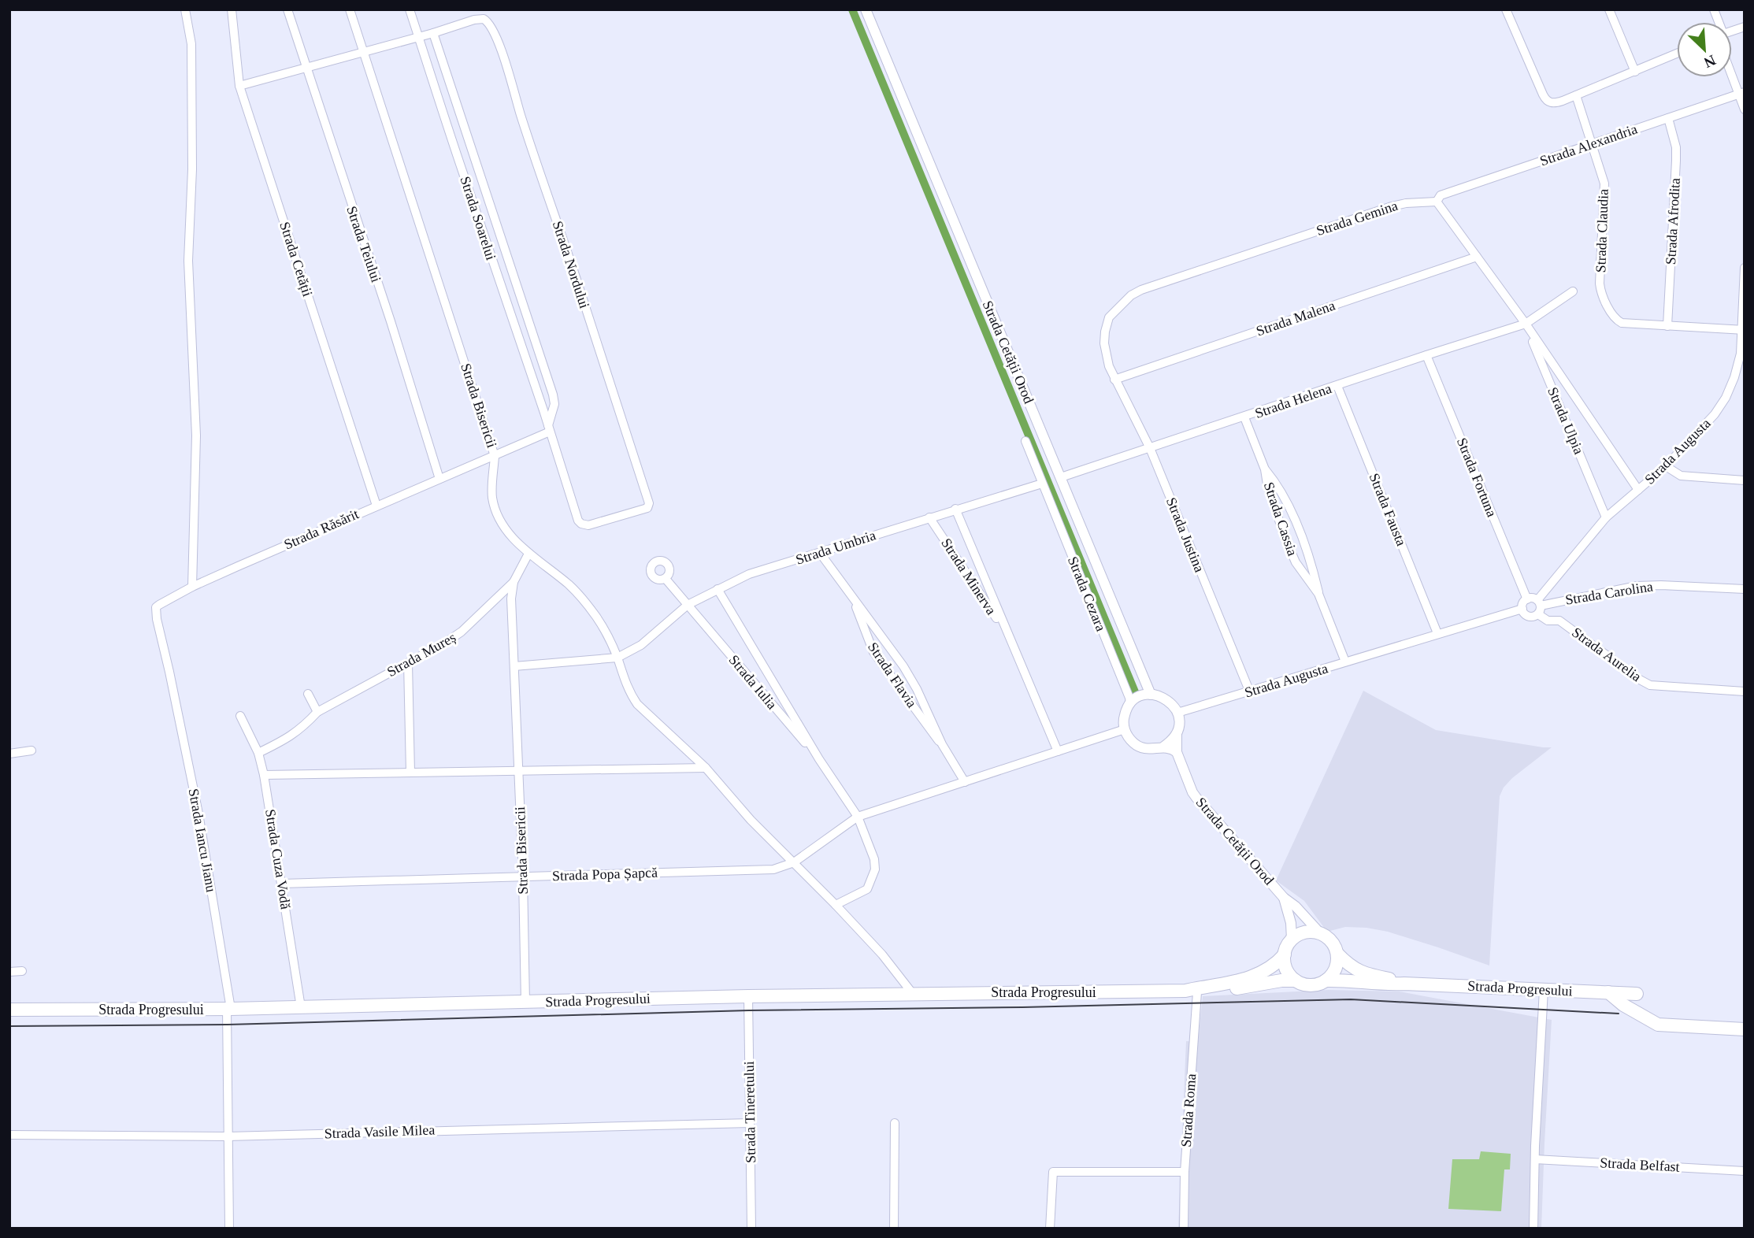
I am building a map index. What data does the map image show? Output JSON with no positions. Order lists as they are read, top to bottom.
{
  "streets": {
    "main road": ["Strada Progresului"],
    "street": [
      "Strada Alexandria",
      "Strada Soarelui",
      "Strada Gemina",
      "Strada Afrodita",
      "Strada Claudia",
      "Strada Teiului",
      "Strada Cetății",
      "Strada Nordului",
      "Strada Malena",
      "Strada Cetății Orod",
      "Strada Helena",
      "Strada Bisericii",
      "Strada Ulpia",
      "Strada Augusta",
      "Strada Fortuna",
      "Strada Fausta",
      "Strada Cassia",
      "Strada Răsărit",
      "Strada Justina",
      "Strada Umbria",
      "Strada Minerva",
      "Strada Carolina",
      "Strada Cezara",
      "Strada Mureș",
      "Strada Aurelia",
      "Strada Flavia",
      "Strada Iulia",
      "Strada Iancu Jianu",
      "Strada Cuza Vodă",
      "Strada Popa Șapcă",
      "Strada Roma",
      "Strada Tineretului",
      "Strada Vasile Milea",
      "Strada Belfast"
    ]
  },
  "crossings": [
    ["Strada Alexandria", "Strada Gemina"],
    ["Strada Alexandria", "Strada Afrodita"],
    ["Strada Alexandria", "Strada Claudia"],
    ["Strada Soarelui", "Strada Nordului"],
    ["Strada Soarelui", "Strada Răsărit"],
    ["Strada Gemina", "Strada Malena"],
    ["Strada Gemina", "Strada Justina"],
    ["Strada Afrodita", "Strada Claudia"],
    ["Strada Claudia", "Strada Augusta"],
    ["Strada Teiului", "Strada Nordului"],
    ["Strada Teiului", "Strada Răsărit"],
    ["Strada Cetății", "Strada Nordului"],
    ["Strada Cetății", "Strada Răsărit"],
    ["Strada Nordului", "Strada Bisericii"],
    ["Strada Malena", "Strada Justina"],
    ["Strada Cetății Orod", "Strada Helena"],
    ["Strada Cetății Orod", "Strada Augusta"],
    ["Strada Cetății Orod", "Strada Cezara"],
    ["Strada Cetății Orod", "Strada Progresului"],
    ["Strada Helena", "Strada Ulpia"],
    ["Strada Helena", "Strada Fortuna"],
    ["Strada Helena", "Strada Fausta"],
    ["Strada Helena", "Strada Cassia"],
    ["Strada Helena", "Strada Justina"],
    ["Strada Bisericii", "Strada Răsărit"],
    ["Strada Bisericii", "Strada Mureș"],
    ["Strada Bisericii", "Strada Popa Șapcă"],
    ["Strada Bisericii", "Strada Progresului"],
    ["Strada Ulpia", "Strada Augusta"],
    ["Strada Augusta", "Strada Fortuna"],
    ["Strada Augusta", "Strada Fausta"],
    ["Strada Augusta", "Strada Cassia"],
    ["Strada Augusta", "Strada Justina"],
    ["Strada Augusta", "Strada Carolina"],
    ["Strada Augusta", "Strada Cezara"],
    ["Strada Augusta", "Strada Aurelia"],
    ["Strada Fortuna", "Strada Carolina"],
    ["Strada Fortuna", "Strada Aurelia"],
    ["Strada Răsărit", "Strada Iancu Jianu"],
    ["Strada Umbria", "Strada Minerva"],
    ["Strada Umbria", "Strada Flavia"],
    ["Strada Umbria", "Strada Iulia"],
    ["Strada Carolina", "Strada Aurelia"],
    ["Strada Mureș", "Strada Cuza Vodă"],
    ["Strada Iancu Jianu", "Strada Progresului"],
    ["Strada Iancu Jianu", "Strada Vasile Milea"],
    ["Strada Cuza Vodă", "Strada Popa Șapcă"],
    ["Strada Cuza Vodă", "Strada Progresului"],
    ["Strada Progresului", "Strada Roma"],
    ["Strada Progresului", "Strada Tineretului"],
    ["Strada Tineretului", "Strada Vasile Milea"]
  ],
  "north": "bottom right"
}
